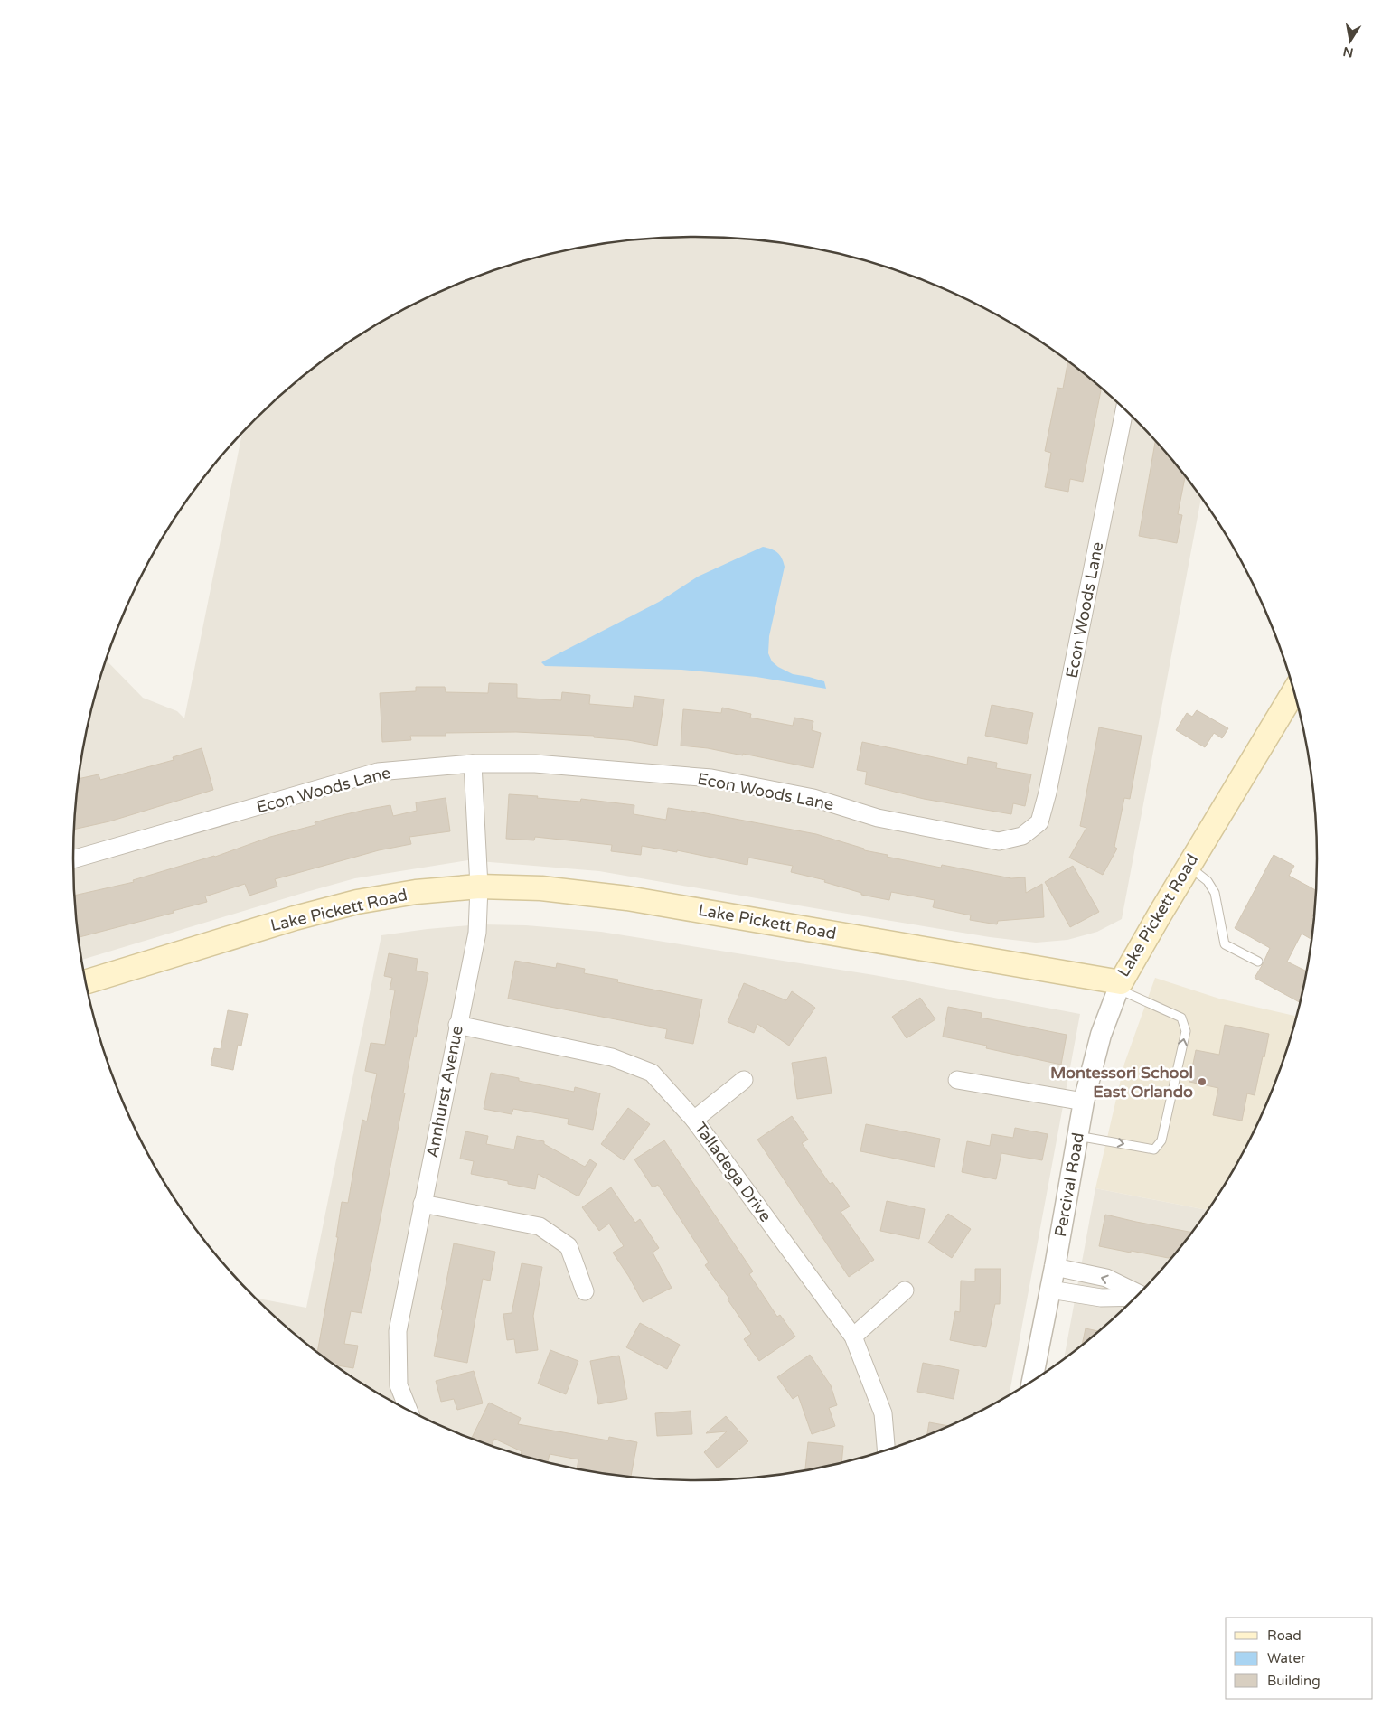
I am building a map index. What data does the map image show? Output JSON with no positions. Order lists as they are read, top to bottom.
{
  "streets": {
    "main road": ["Lake Pickett Road"],
    "street": [
      "Econ Woods Lane",
      "Annhurst Avenue",
      "Talladega Drive",
      "Percival Road"
    ]
  },
  "crossings": [
    ["Econ Woods Lane", "Annhurst Avenue"],
    ["Lake Pickett Road", "Annhurst Avenue"],
    ["Lake Pickett Road", "Percival Road"],
    ["Annhurst Avenue", "Talladega Drive"]
  ],
  "places": ["Montessori School East Orlando"],
  "legend": ["Road", "Water", "Building"],
  "north": "bottom"
}
